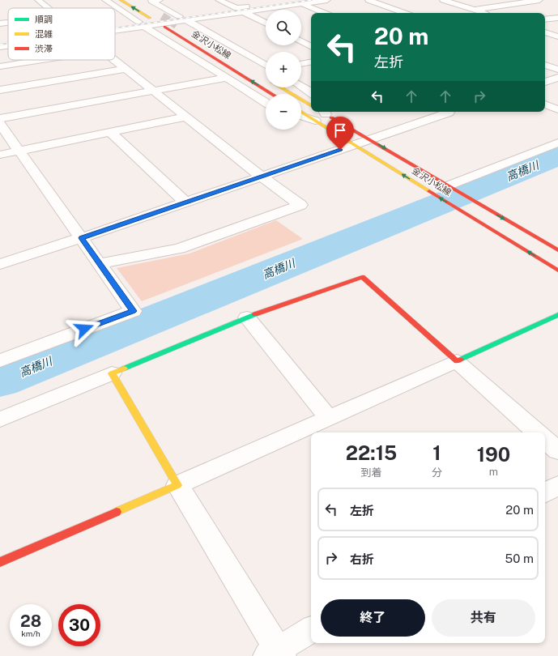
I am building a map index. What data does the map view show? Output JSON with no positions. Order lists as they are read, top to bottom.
{
  "streets": {
    "main road": ["金沢小松線"]
  },
  "water": ["高橋川"],
  "legend": ["順調", "混雑", "渋滞"],
  "page": {
    "map_buttons": ["+", "−"],
    "turn": ["20 m", "左折"],
    "eta": [
      "22:15",
      "到着",
      "1",
      "分",
      "190",
      "m"
    ],
    "list": [
      {
        "name": "左折",
        "value": "20 m"
      },
      {
        "name": "右折",
        "value": "50 m"
      }
    ],
    "buttons": ["終了", "共有"],
    "speed": "28 km/h",
    "limit": "30"
  }
}
